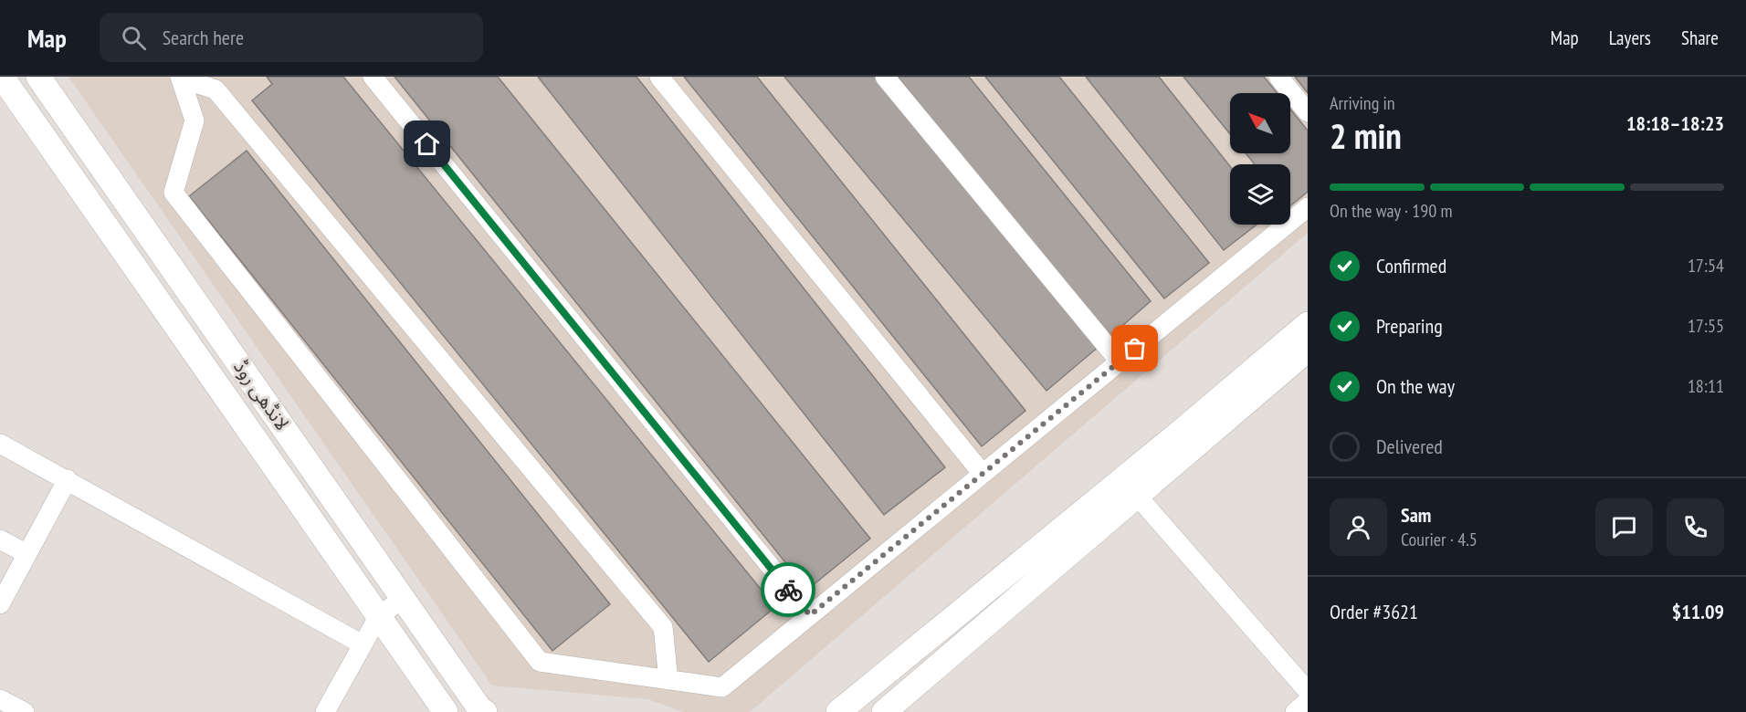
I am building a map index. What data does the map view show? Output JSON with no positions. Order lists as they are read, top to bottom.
{
  "streets": {
    "main road": ["لانڈھی روڈ"]
  },
  "north": "top left",
  "page": {
    "header": "Map",
    "search": "Search here",
    "nav": ["Map", "Layers", "Share"],
    "heading": ["2 min", "Arriving in", "18:18–18:23"],
    "panel": [
      "Sam",
      "Courier · 4.5",
      "Order #3621",
      "$11.09"
    ],
    "bar": "On the way · 190 m",
    "list": [
      ["Confirmed", "17:54"],
      ["Preparing", "17:55"],
      ["On the way", "18:11"],
      "Delivered"
    ]
  }
}
